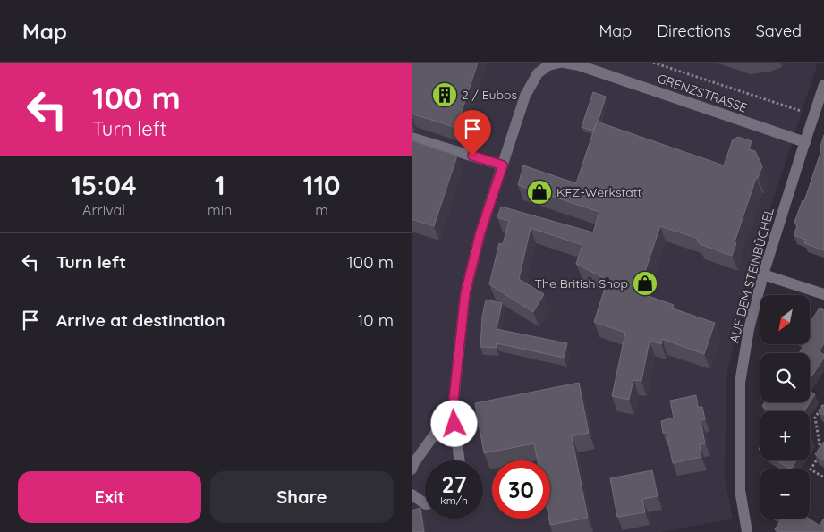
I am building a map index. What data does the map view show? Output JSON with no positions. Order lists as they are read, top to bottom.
{
  "streets": {
    "street": ["GRENZSTRASSE", "AUF DEM STEINBÜCHEL"]
  },
  "crossings": [
    ["GRENZSTRASSE", "AUF DEM STEINBÜCHEL"]
  ],
  "places": {
    "building": ["2 / Eubos"],
    "shop": ["KFZ-Werkstatt", "The British Shop"]
  },
  "north": "bottom left",
  "page": {
    "header": "Map",
    "nav": ["Map", "Directions", "Saved"],
    "turn": ["100 m", "Turn left"],
    "eta": [
      "15:04",
      "Arrival",
      "1",
      "min",
      "110",
      "m"
    ],
    "list": [
      {
        "name": "Turn left",
        "value": "100 m"
      },
      {
        "name": "Arrive at destination",
        "value": "10 m"
      }
    ],
    "map_buttons": ["+", "−"],
    "speed": "27 km/h",
    "limit": "30",
    "buttons": ["Exit", "Share"]
  }
}
